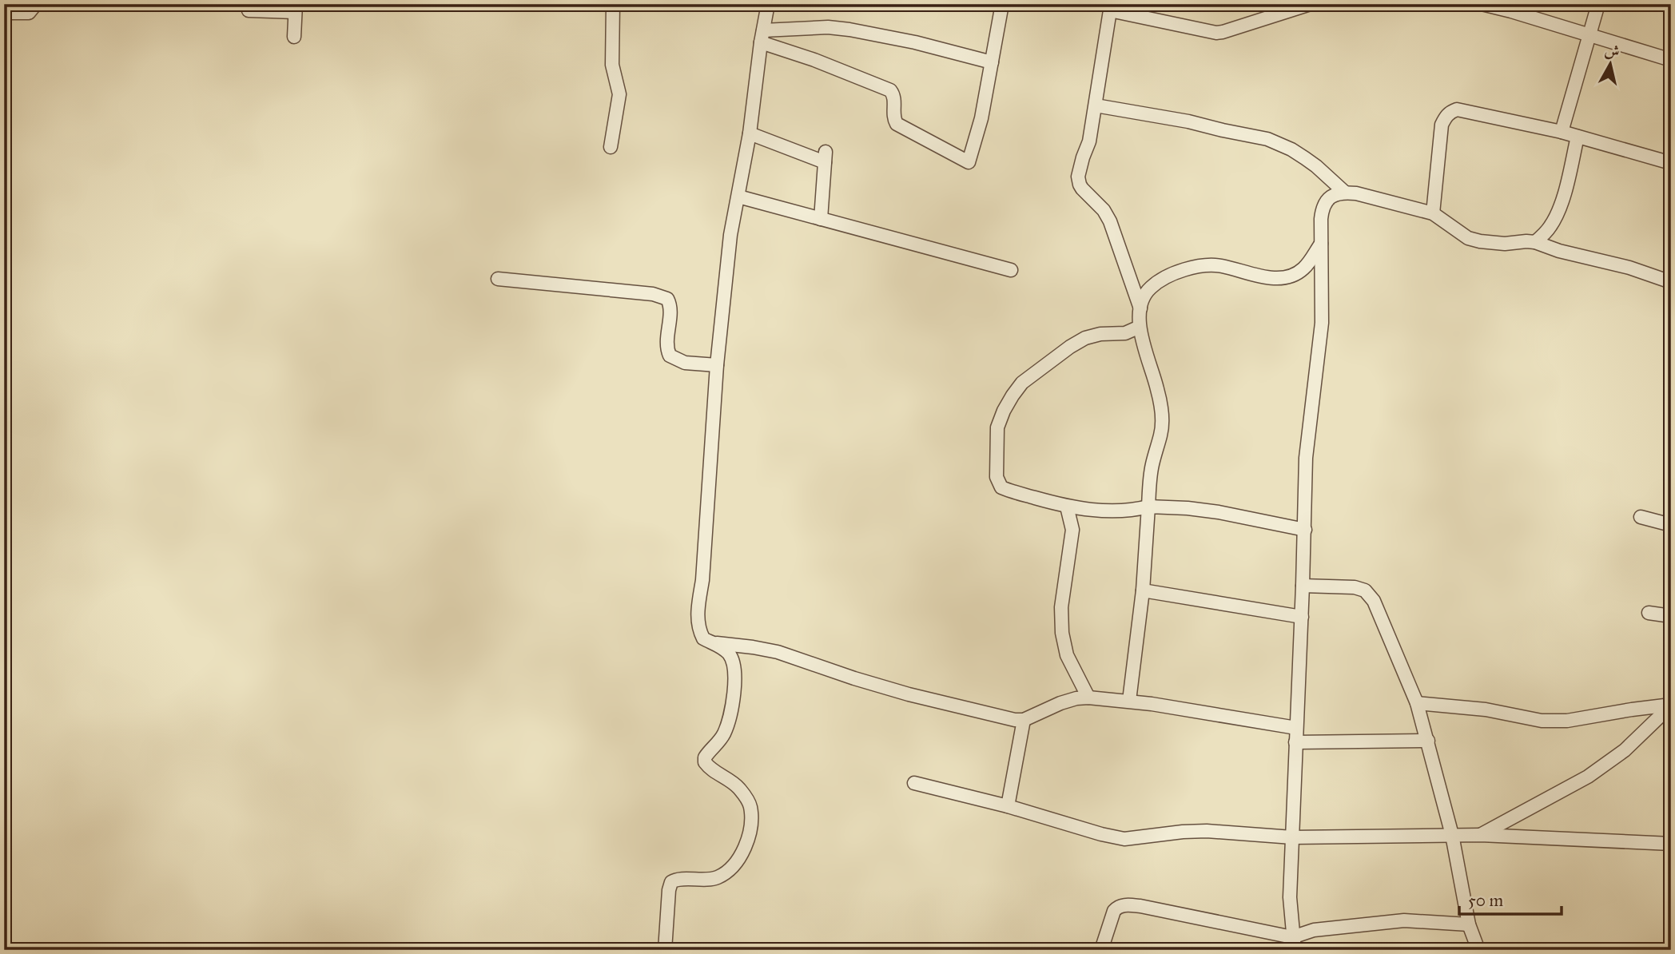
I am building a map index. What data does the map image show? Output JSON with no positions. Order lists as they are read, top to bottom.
{
  "scale_bar": "50 m",
  "north": "top"
}
